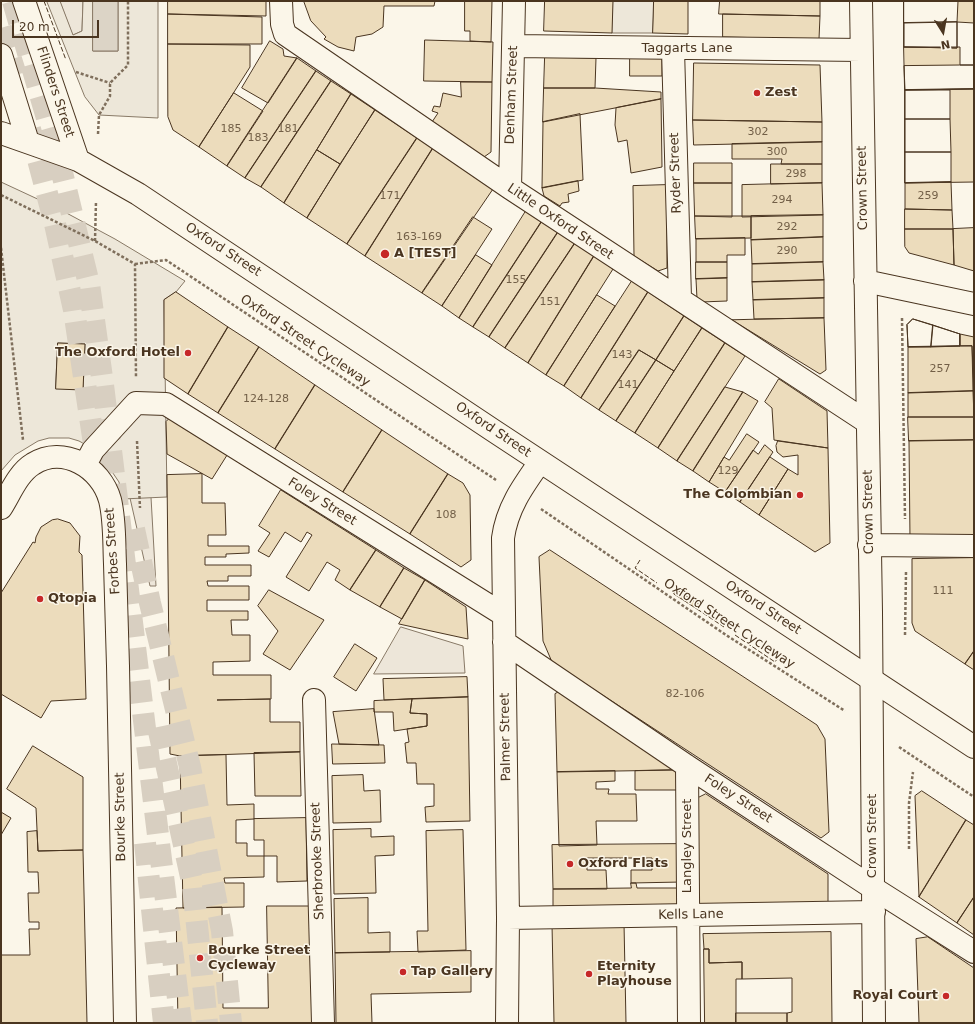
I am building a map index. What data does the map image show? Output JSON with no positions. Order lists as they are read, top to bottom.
{
  "streets": {
    "street": [
      "Taggarts Lane",
      "Flinders Street",
      "Denham Street",
      "Ryder Street",
      "Crown Street",
      "Little Oxford Street",
      "Oxford Street",
      "Foley Street",
      "Forbes Street",
      "Palmer Street",
      "Bourke Street",
      "Langley Street",
      "Sherbrooke Street",
      "Kells Lane"
    ],
    "path": ["Oxford Street Cycleway"]
  },
  "crossings": [
    ["Taggarts Lane", "Denham Street"],
    ["Taggarts Lane", "Ryder Street"],
    ["Taggarts Lane", "Crown Street"],
    ["Flinders Street", "Oxford Street"],
    ["Denham Street", "Little Oxford Street"],
    ["Ryder Street", "Little Oxford Street"],
    ["Crown Street", "Little Oxford Street"],
    ["Crown Street", "Oxford Street"],
    ["Crown Street", "Oxford Street Cycleway"],
    ["Crown Street", "Foley Street"],
    ["Crown Street", "Kells Lane"],
    ["Oxford Street", "Palmer Street"],
    ["Foley Street", "Palmer Street"],
    ["Foley Street", "Langley Street"],
    ["Forbes Street", "Bourke Street"],
    ["Palmer Street", "Kells Lane"],
    ["Langley Street", "Kells Lane"]
  ],
  "places": [
    "Zest",
    "A [TEST]",
    "The Oxford Hotel",
    "The Colombian",
    "Qtopia",
    "Oxford Flats",
    "Bourke Street Cycleway",
    "Tap Gallery",
    "Eternity Playhouse",
    "Royal Court"
  ],
  "house_numbers": [
    "185",
    "181",
    "302",
    "183",
    "300",
    "298",
    "171",
    "259",
    "294",
    "292",
    "163-169",
    "290",
    "155",
    "151",
    "143",
    "257",
    "141",
    "124-128",
    "129",
    "108",
    "111",
    "82-106"
  ],
  "scale_bar": "20 m",
  "north": "bottom"
}
